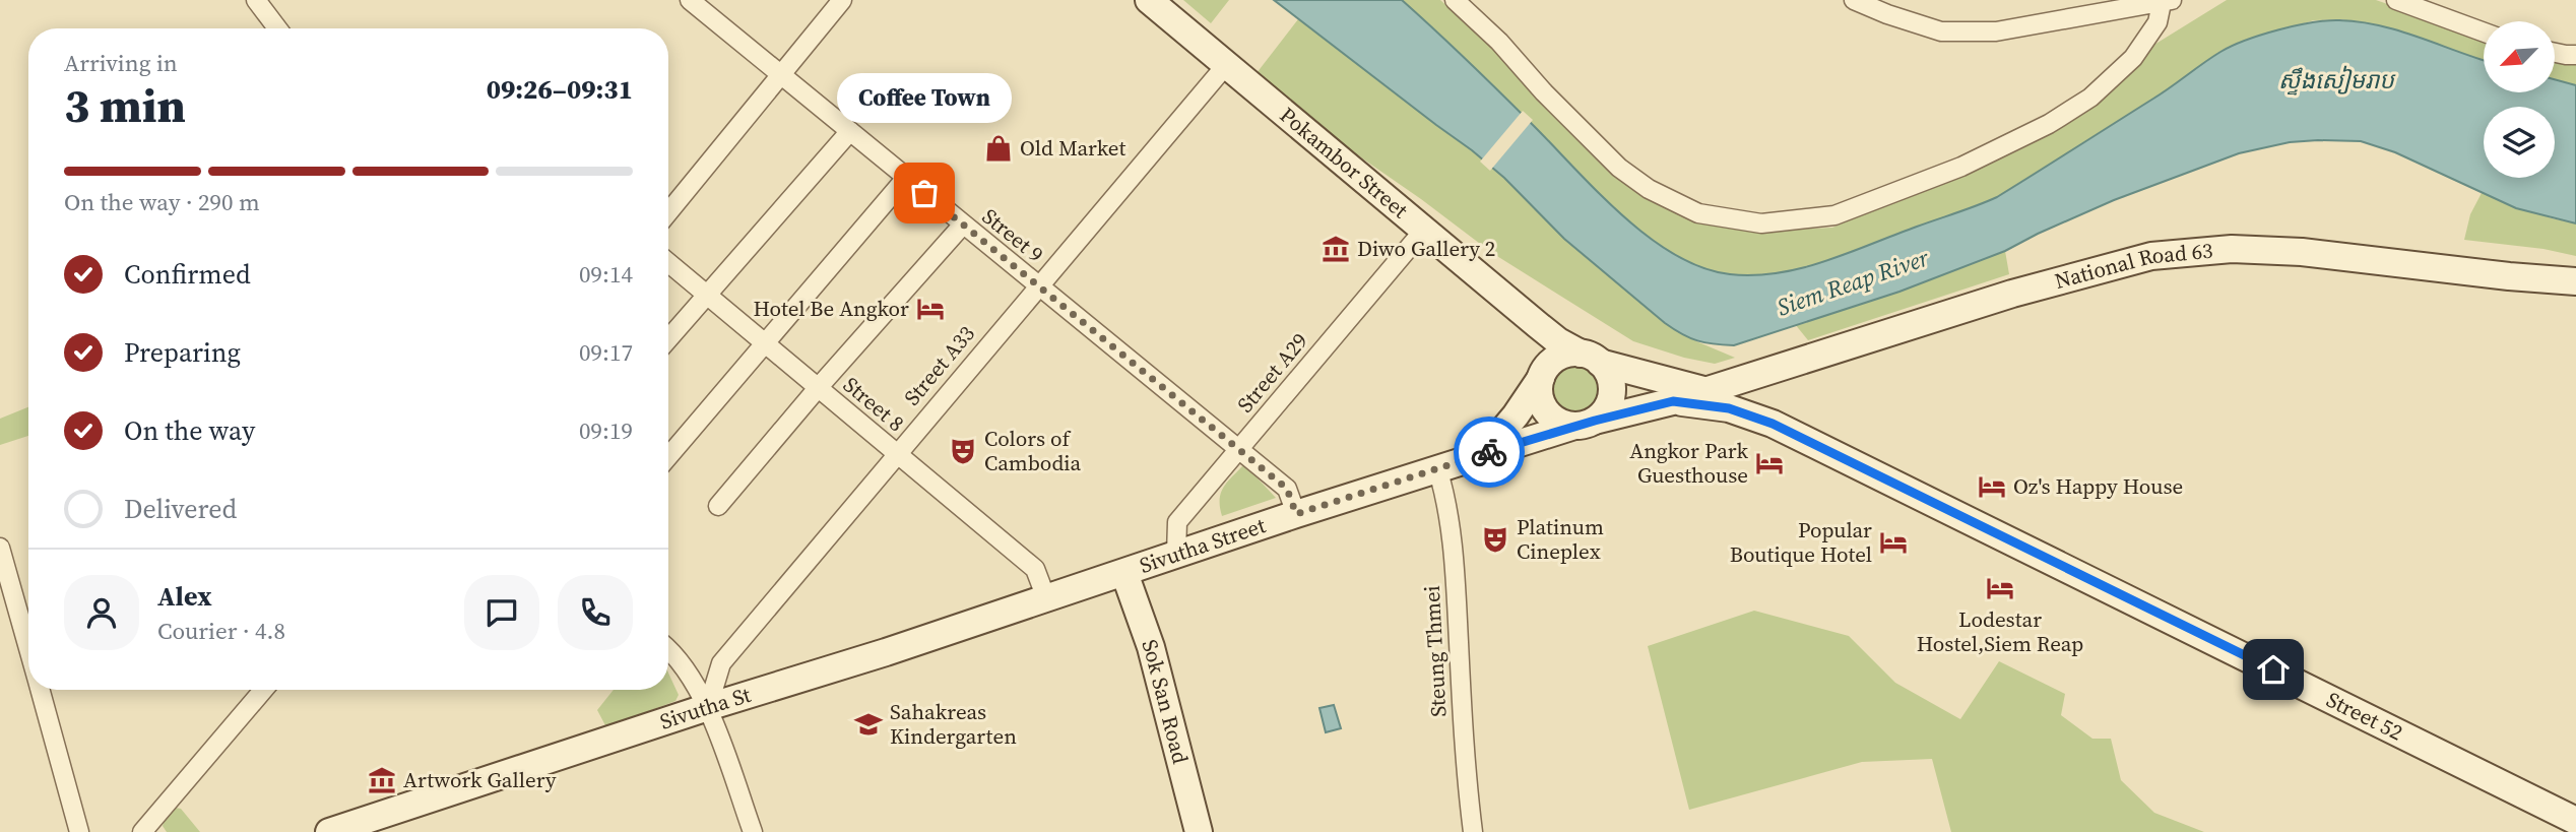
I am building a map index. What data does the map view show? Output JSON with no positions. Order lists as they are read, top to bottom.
{
  "streets": {
    "main road": [
      "Pokambor Street",
      "National Road 63",
      "Sivutha Street",
      "Sok San Road",
      "Sivutha St",
      "Street 52"
    ],
    "street": [
      "Street 9",
      "Street A33",
      "Street A29",
      "Street 8",
      "Steung Thmei"
    ]
  },
  "crossings": [
    ["Pokambor Street", "National Road 63"],
    ["Pokambor Street", "Street A33"],
    ["Pokambor Street", "Street A29"],
    ["Street 9", "Street A33"],
    ["Street 9", "Street A29"],
    ["Street 9", "Sivutha Street"],
    ["National Road 63", "Sivutha Street"],
    ["National Road 63", "Street 52"],
    ["Street A33", "Street 8"],
    ["Street A33", "Sivutha St"],
    ["Street A29", "Sivutha Street"],
    ["Street 8", "Sivutha Street"],
    ["Street 8", "Sivutha St"],
    ["Sivutha Street", "Steung Thmei"],
    ["Sivutha Street", "Sok San Road"],
    ["Sivutha Street", "Sivutha St"]
  ],
  "water": ["ស្ទឹងសៀមរាប", "Siem Reap River"],
  "places": {
    "shop": ["Old Market"],
    "other": ["Coffee Town"],
    "museum": ["Diwo Gallery 2", "Artwork Gallery"],
    "hotel": [
      "Hotel Be Angkor",
      "Angkor Park Guesthouse",
      "Oz's Happy House",
      "Popular Boutique Hotel",
      "Lodestar Hostel,Siem Reap"
    ],
    "theatre": ["Colors of Cambodia", "Platinum Cineplex"],
    "school or university": ["Sahakreas Kindergarten"]
  },
  "north": "bottom left",
  "page": {
    "heading": ["3 min", "Arriving in", "09:26–09:31"],
    "panel": ["Alex", "Courier · 4.8"],
    "bubble": "Coffee Town",
    "bar": "On the way · 290 m",
    "list": [
      ["Confirmed", "09:14"],
      ["Preparing", "09:17"],
      ["On the way", "09:19"],
      "Delivered"
    ]
  }
}
